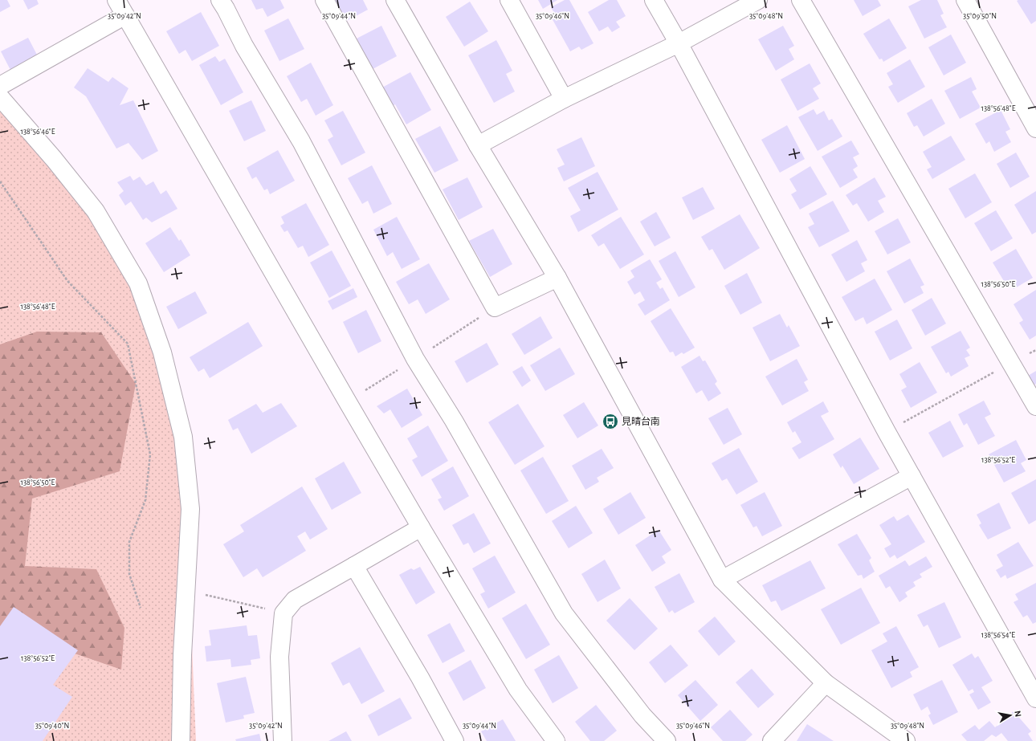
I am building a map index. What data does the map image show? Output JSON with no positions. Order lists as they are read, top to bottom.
{
  "places": {
    "bus stop": ["見晴台南"]
  },
  "north": "right",
  "coordinates": [
    "35°09'42\"N",
    "35°09'44\"N",
    "35°09'46\"N",
    "35°09'48\"N",
    "35°09'50\"N",
    "138°56'48\"E",
    "138°56'46\"E",
    "138°56'50\"E",
    "138°56'52\"E",
    "138°56'54\"E",
    "35°09'40\"N"
  ]
}
